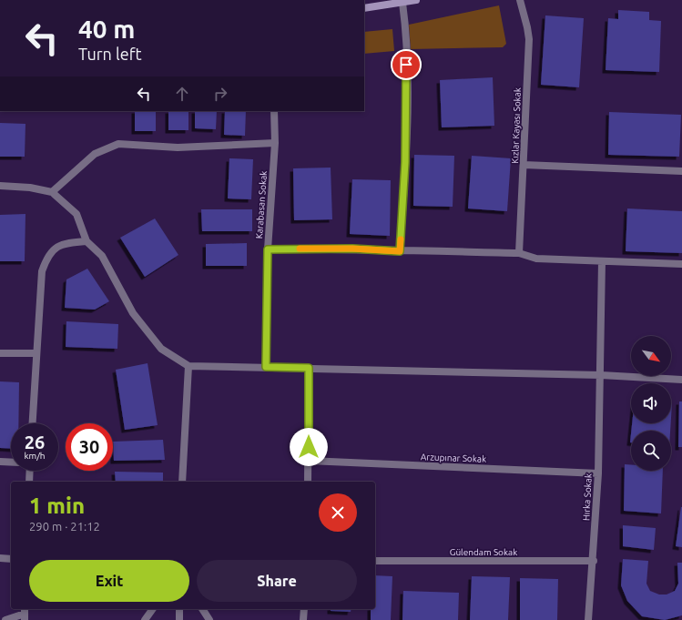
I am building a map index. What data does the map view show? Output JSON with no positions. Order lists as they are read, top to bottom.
{
  "streets": {
    "street": [
      "Kızlar Kayası Sokak",
      "Karabasan Sokak",
      "Arzupınar Sokak",
      "Hırka Sokak",
      "Gülendam Sokak"
    ]
  },
  "crossings": [
    ["Arzupınar Sokak", "Hırka Sokak"],
    ["Hırka Sokak", "Gülendam Sokak"]
  ],
  "north": "bottom right",
  "page": {
    "turn": ["40 m", "Turn left"],
    "speed": "26 km/h",
    "limit": "30",
    "heading": ["1 min", "290 m · 21:12"],
    "buttons": ["Exit", "Share"]
  }
}
